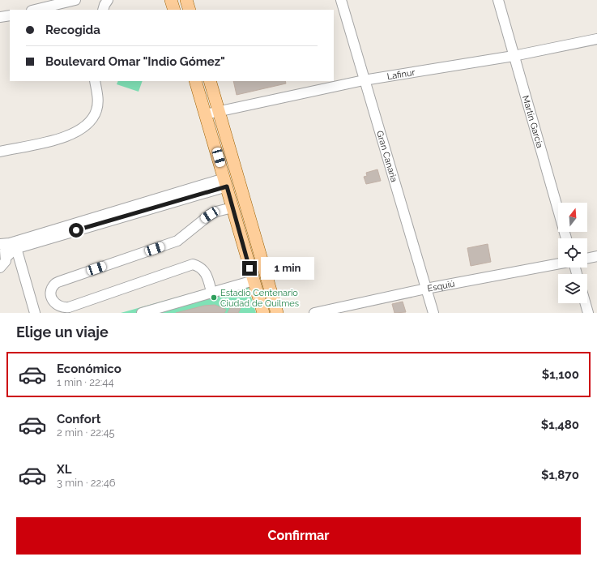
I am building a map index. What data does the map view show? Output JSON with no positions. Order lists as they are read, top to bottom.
{
  "streets": {
    "street": [
      "Lafinur",
      "Martín García",
      "Gran Canaria",
      "Esquiú"
    ]
  },
  "crossings": [
    ["Lafinur", "Martín García"],
    ["Lafinur", "Gran Canaria"],
    ["Gran Canaria", "Esquiú"]
  ],
  "places": ["Estadio Centenario Ciudad de Quilmes"],
  "north": "top",
  "page": {
    "banner": ["Recogida", "Boulevard Omar \"Indio Gómez\""],
    "bubble": "1 min",
    "heading": "Elige un viaje",
    "list": [
      {
        "name": "Económico",
        "note": "1 min · 22:44",
        "value": "$1,100"
      },
      {
        "name": "Confort",
        "note": "2 min · 22:45",
        "value": "$1,480"
      },
      {
        "name": "XL",
        "note": "3 min · 22:46",
        "value": "$1,870"
      }
    ],
    "buttons": "Confirmar"
  }
}
